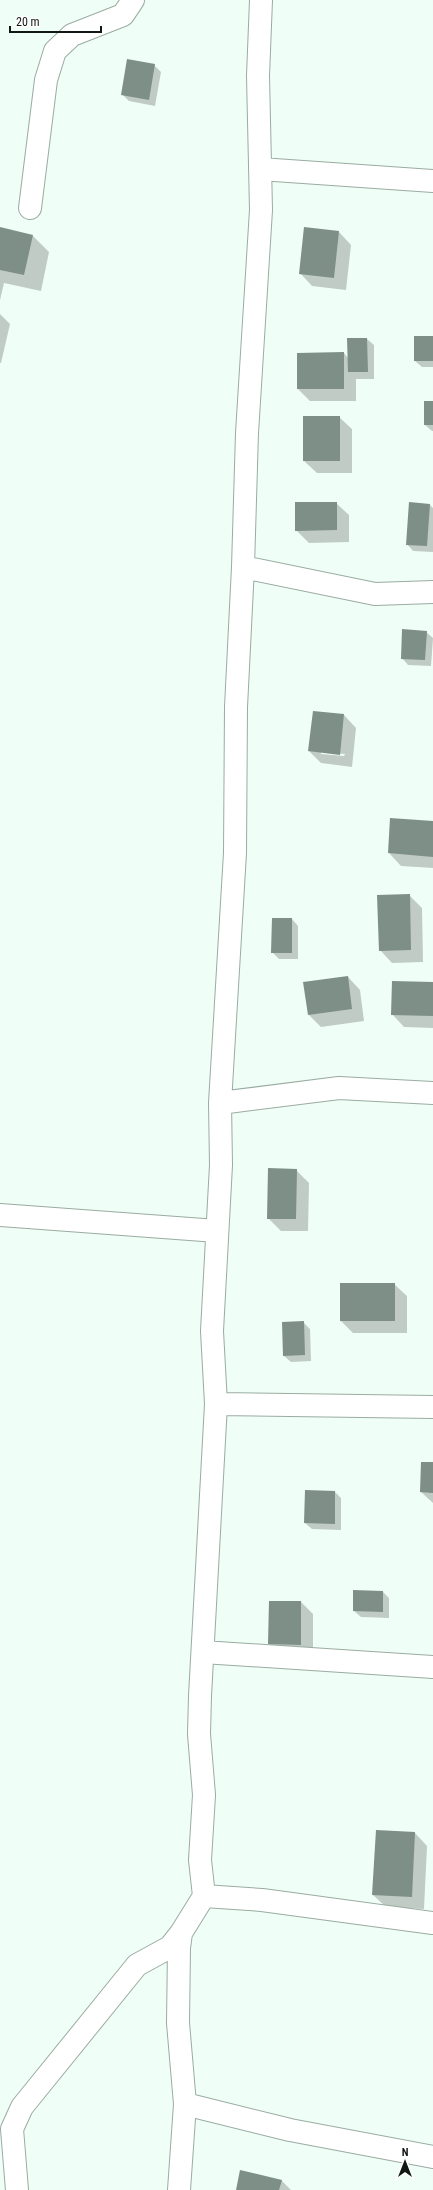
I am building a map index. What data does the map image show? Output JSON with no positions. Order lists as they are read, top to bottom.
{
  "scale_bar": "20 m",
  "north": "top"
}
